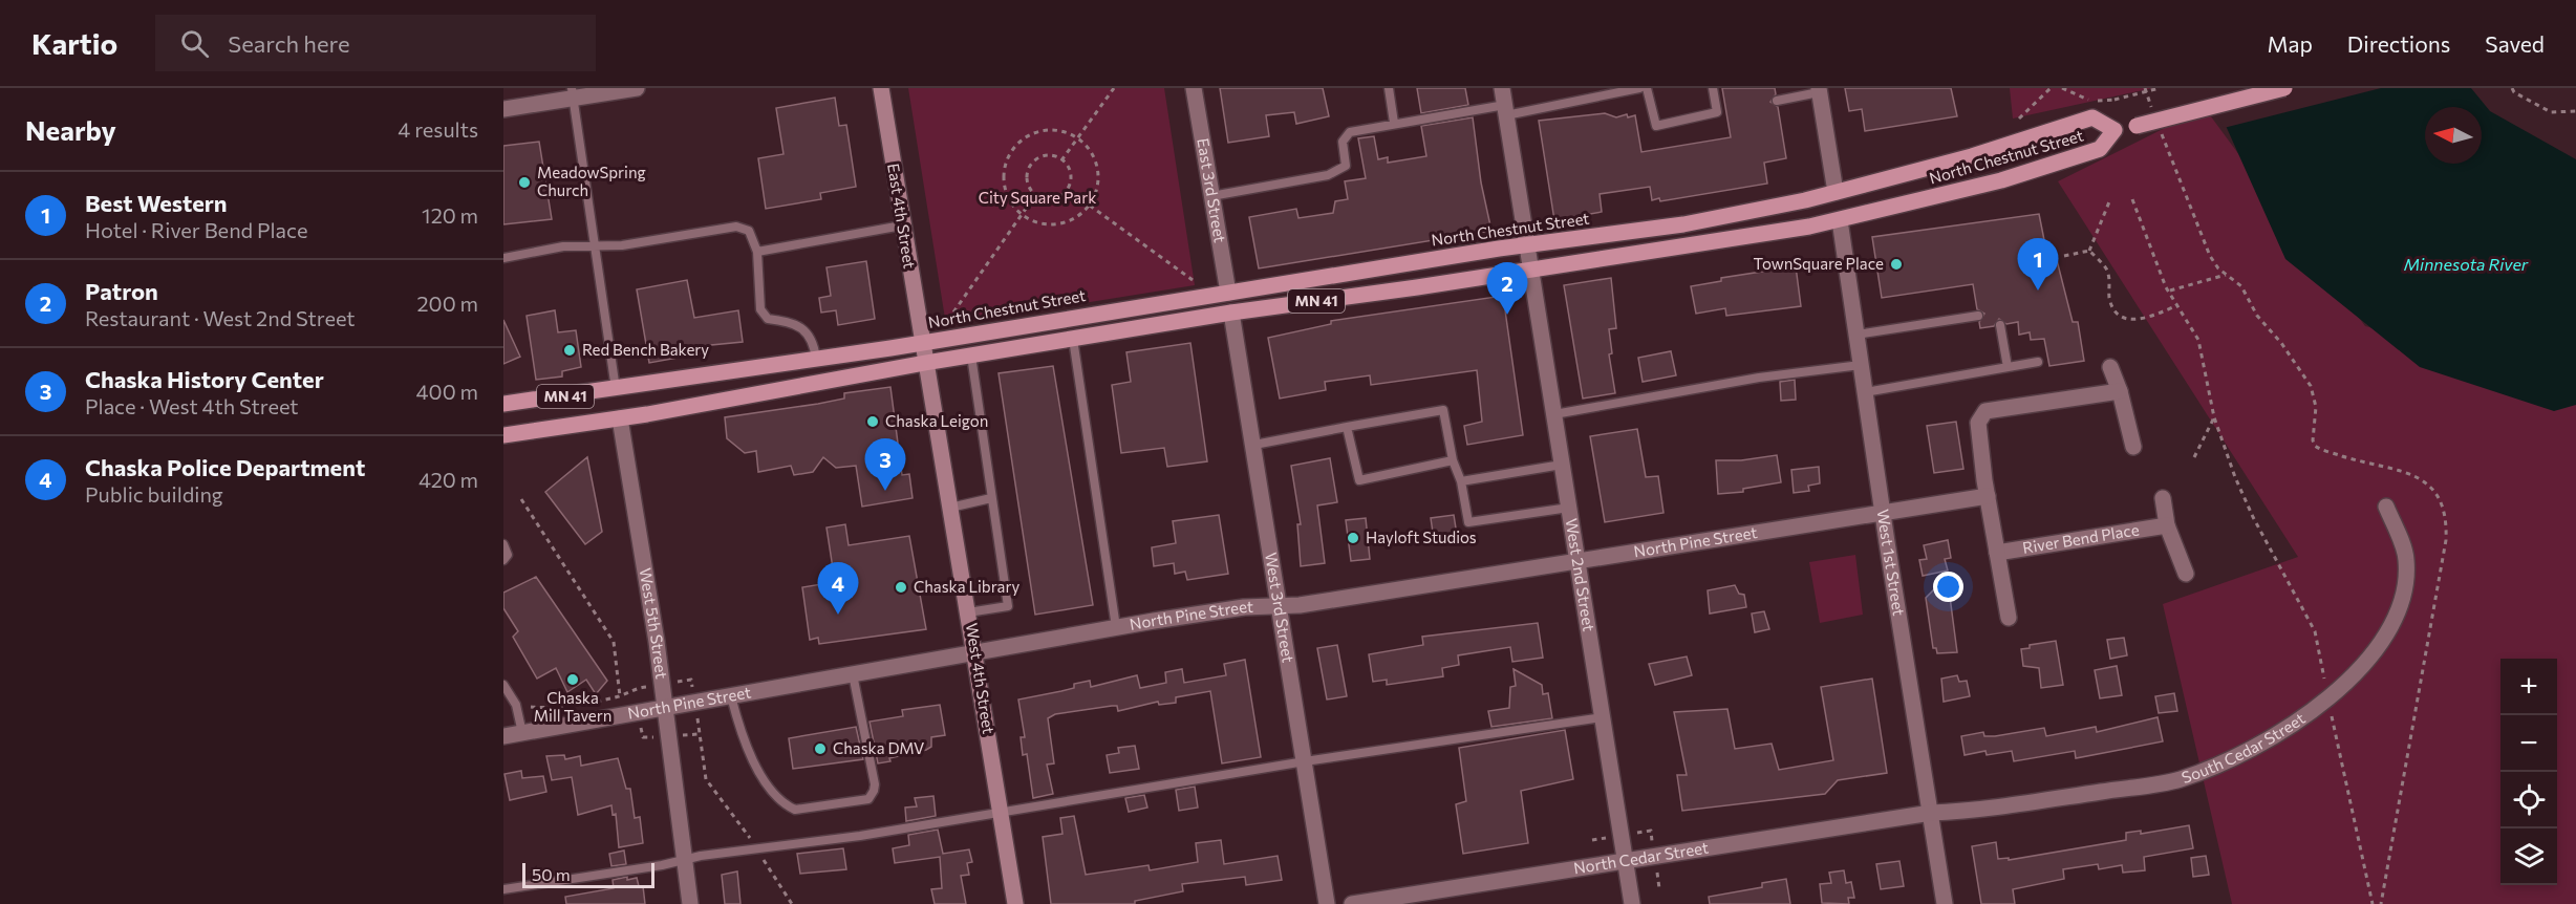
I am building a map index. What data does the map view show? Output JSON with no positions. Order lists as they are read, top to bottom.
{
  "streets": {
    "main road": ["North Chestnut Street", "MN 41"],
    "street": [
      "East 3rd Street",
      "East 4th Street",
      "River Bend Place",
      "North Pine Street",
      "West 1st Street",
      "West 2nd Street",
      "West 3rd Street",
      "West 5th Street",
      "West 4th Street",
      "South Cedar Street",
      "North Cedar Street"
    ]
  },
  "crossings": [
    ["North Chestnut Street", "East 3rd Street"],
    ["North Chestnut Street", "East 4th Street"],
    ["North Chestnut Street", "West 1st Street"],
    ["North Chestnut Street", "West 2nd Street"],
    ["North Chestnut Street", "West 3rd Street"],
    ["North Chestnut Street", "West 5th Street"],
    ["North Chestnut Street", "West 4th Street"],
    ["East 4th Street", "West 4th Street"],
    ["North Pine Street", "West 1st Street"],
    ["North Pine Street", "West 2nd Street"],
    ["North Pine Street", "West 3rd Street"],
    ["North Pine Street", "West 5th Street"],
    ["North Pine Street", "West 4th Street"],
    ["West 1st Street", "South Cedar Street"],
    ["West 1st Street", "North Cedar Street"],
    ["West 2nd Street", "North Cedar Street"],
    ["South Cedar Street", "North Cedar Street"]
  ],
  "water": ["Minnesota River"],
  "parks": ["City Square Park"],
  "places": [
    "MeadowSpring Church",
    "TownSquare Place",
    "Red Bench Bakery",
    "Chaska Leigon",
    "Hayloft Studios",
    "Chaska Library",
    "Chaska Mill Tavern",
    "Chaska DMV"
  ],
  "scale_bar": "50 m",
  "north": "left",
  "page": {
    "header": "Kartio",
    "search": "Search here",
    "nav": ["Map", "Directions", "Saved"],
    "heading": ["Nearby", "4 results"],
    "list": [
      {
        "mark": "1",
        "name": "Best Western",
        "note": "Hotel · River Bend Place",
        "value": "120 m"
      },
      {
        "mark": "2",
        "name": "Patron",
        "note": "Restaurant · West 2nd Street",
        "value": "200 m"
      },
      {
        "mark": "3",
        "name": "Chaska History Center",
        "note": "Place · West 4th Street",
        "value": "400 m"
      },
      {
        "mark": "4",
        "name": "Chaska Police Department",
        "note": "Public building",
        "value": "420 m"
      }
    ],
    "pins": [
      "1",
      "2",
      "3",
      "4"
    ],
    "map_buttons": ["+", "−"],
    "scale": "50 m"
  }
}
